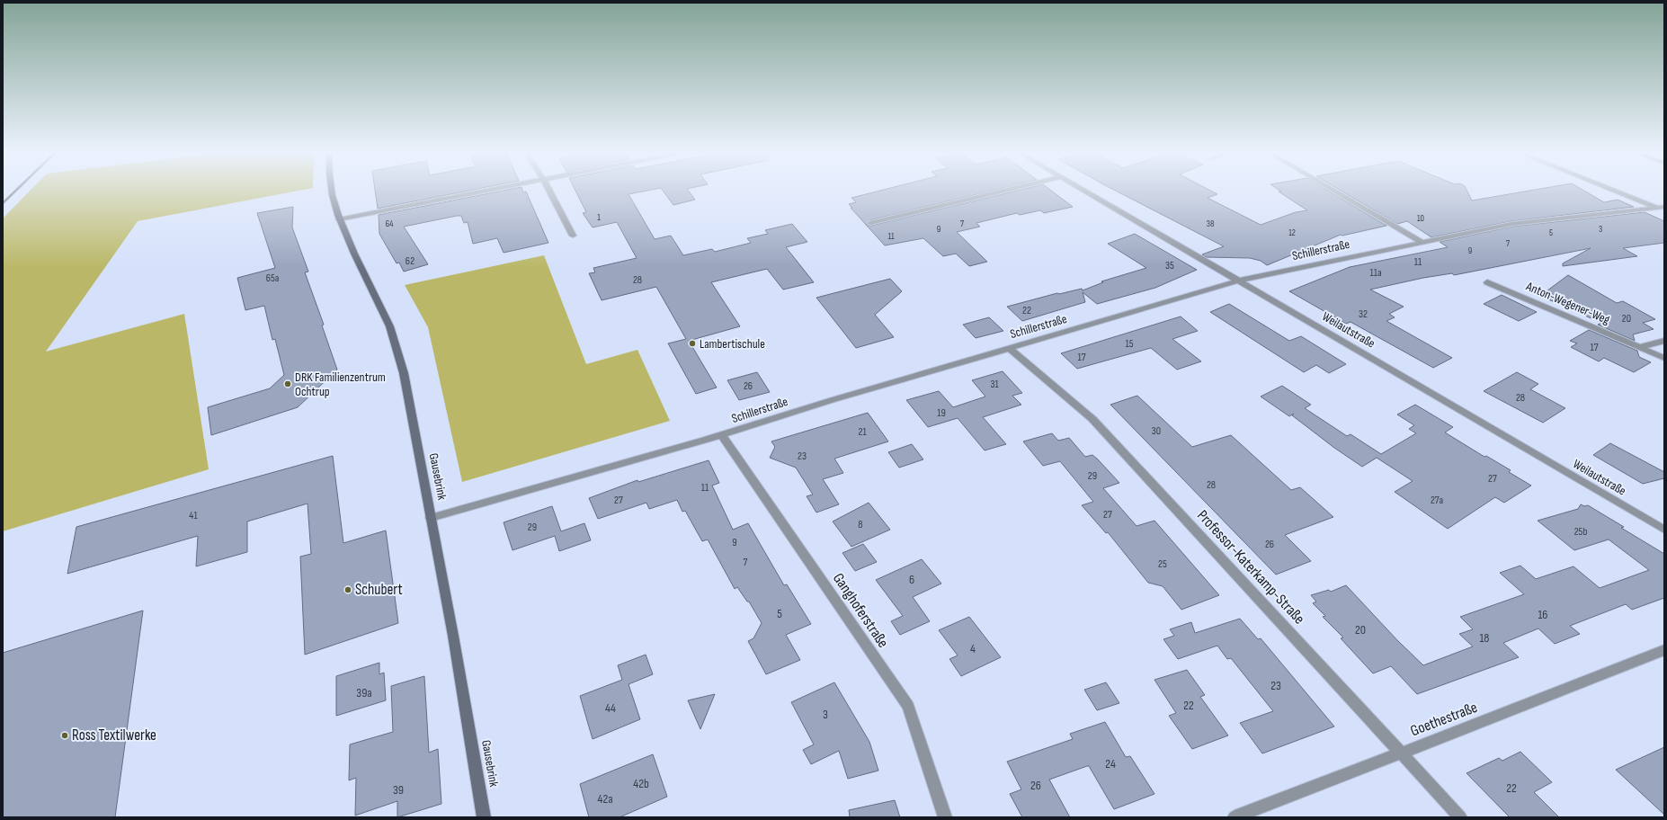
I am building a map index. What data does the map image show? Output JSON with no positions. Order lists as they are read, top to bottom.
{
  "streets": {
    "main road": ["Gausebrink"],
    "street": [
      "Schillerstraße",
      "Anton-Wegener-Weg",
      "Weilautstraße",
      "Professor-Katerkamp-Straße",
      "Ganghoferstraße",
      "Goethestraße"
    ]
  },
  "crossings": [
    ["Schillerstraße", "Weilautstraße"],
    ["Schillerstraße", "Gausebrink"],
    ["Schillerstraße", "Professor-Katerkamp-Straße"],
    ["Schillerstraße", "Ganghoferstraße"],
    ["Professor-Katerkamp-Straße", "Goethestraße"]
  ],
  "places": [
    "Lambertischule",
    "DRK Familienzentrum Ochtrup",
    "Schubert",
    "Ross Textilwerke"
  ],
  "house_numbers": [
    "1",
    "10",
    "64",
    "7",
    "38",
    "9",
    "3",
    "12",
    "5",
    "11",
    "7",
    "9",
    "62",
    "11",
    "35",
    "11a",
    "65a",
    "28",
    "22",
    "32",
    "20",
    "15",
    "17",
    "17",
    "31",
    "26",
    "28",
    "19",
    "30",
    "21",
    "23",
    "29",
    "27",
    "28",
    "11",
    "27",
    "27a",
    "27",
    "41",
    "8",
    "29",
    "25b",
    "9",
    "26",
    "7",
    "25",
    "6",
    "5",
    "16",
    "20",
    "18",
    "4",
    "23",
    "39a",
    "22",
    "44",
    "3",
    "24",
    "42b",
    "26",
    "22",
    "39",
    "42a"
  ]
}
